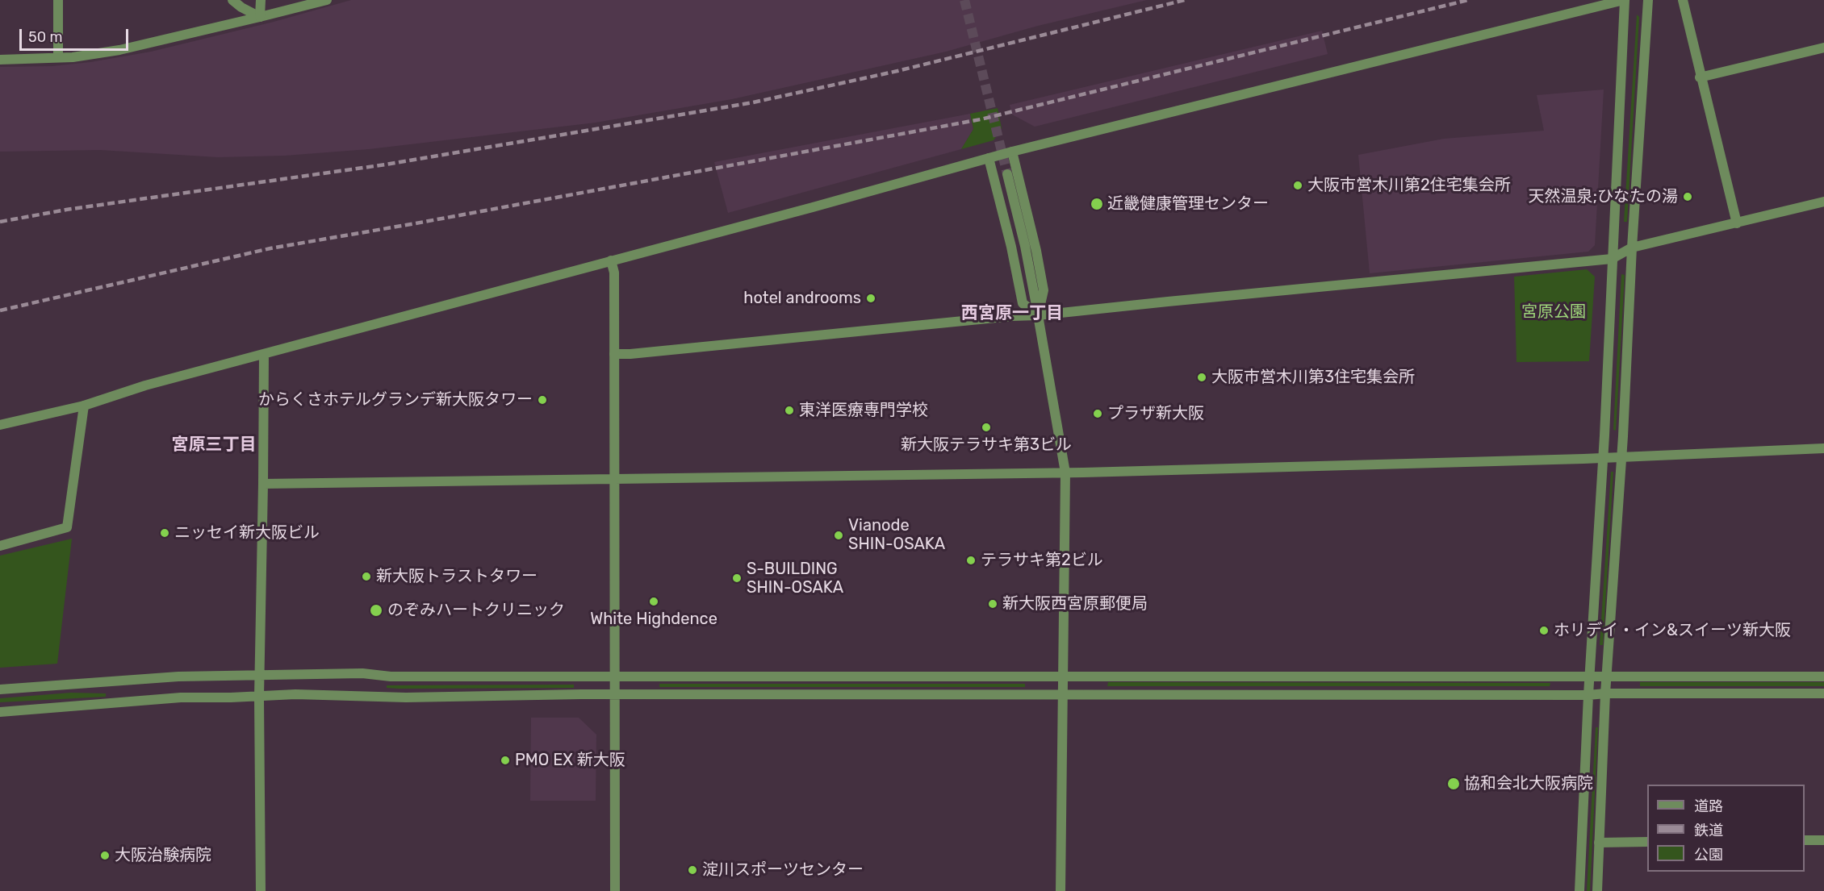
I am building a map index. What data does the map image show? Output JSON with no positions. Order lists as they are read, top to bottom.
{
  "districts": ["西宮原一丁目", "宮原三丁目"],
  "parks": ["宮原公園"],
  "places": [
    "大阪市営木川第2住宅集会所",
    "天然温泉;ひなたの湯",
    "近畿健康管理センター",
    "hotel androoms",
    "大阪市営木川第3住宅集会所",
    "からくさホテルグランデ新大阪タワー",
    "東洋医療専門学校",
    "プラザ新大阪",
    "新大阪テラサキ第3ビル",
    "ニッセイ新大阪ビル",
    "Vianode SHIN-OSAKA",
    "テラサキ第2ビル",
    "新大阪トラストタワー",
    "S-BUILDING SHIN-OSAKA",
    "White Highdence",
    "新大阪西宮原郵便局",
    "のぞみハートクリニック",
    "ホリデイ・イン&スイーツ新大阪",
    "PMO EX 新大阪",
    "協和会北大阪病院",
    "大阪治験病院",
    "淀川スポーツセンター"
  ],
  "legend": ["道路", "鉄道", "公園"],
  "scale_bar": "50 m"
}
